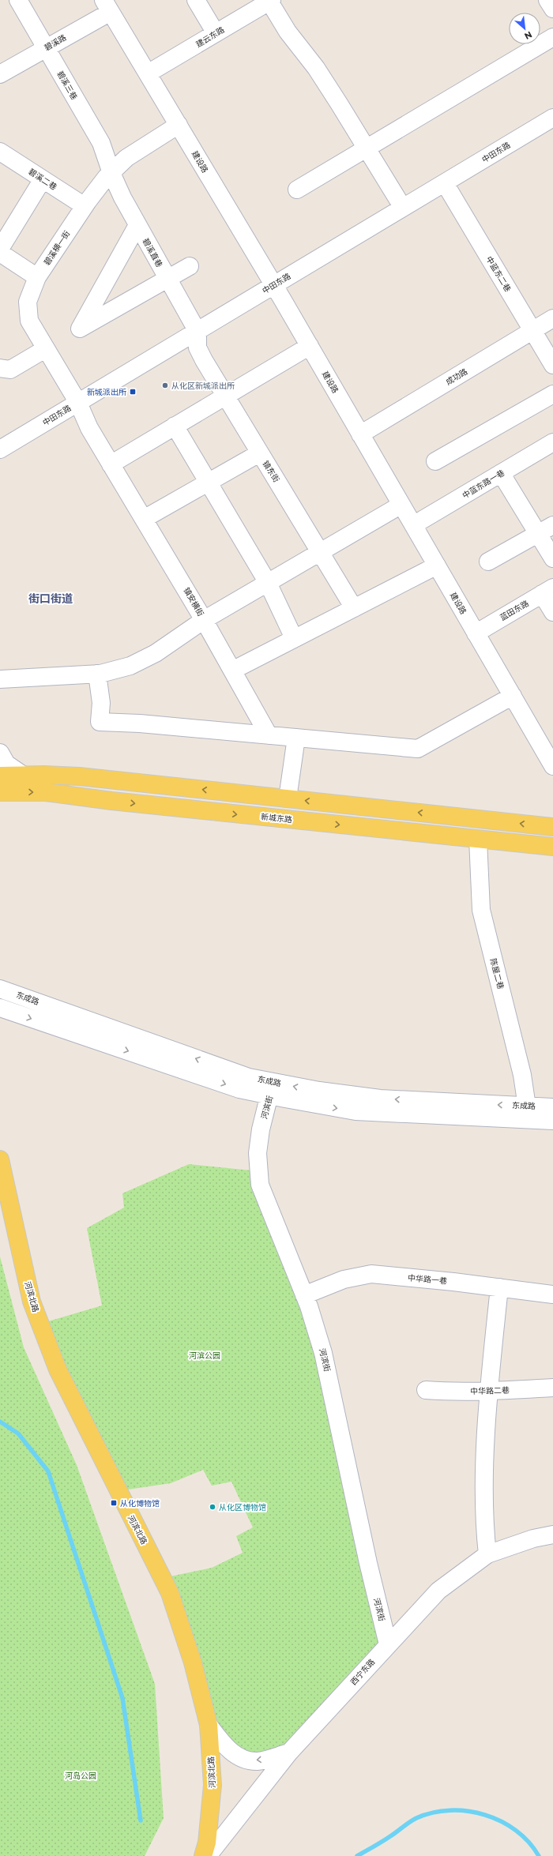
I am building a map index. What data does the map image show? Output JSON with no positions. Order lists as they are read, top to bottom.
{
  "streets": {
    "main road": ["新城东路", "河滨北路"],
    "street": [
      "建云东路",
      "碧溪路",
      "碧溪三巷",
      "中田东路",
      "建设路",
      "碧溪二巷",
      "碧溪横一街",
      "碧溪直巷",
      "中蓝东二巷",
      "成功路",
      "镇东街",
      "中蓝东路一巷",
      "镇安横街",
      "蓝田东路",
      "陈屋二巷",
      "东成路",
      "河滨街",
      "中华路一巷",
      "中华路二巷",
      "西宁东路"
    ]
  },
  "crossings": [
    ["建云东路", "建设路"],
    ["碧溪路", "碧溪三巷"],
    ["碧溪路", "建设路"],
    ["碧溪三巷", "碧溪横一街"],
    ["碧溪三巷", "碧溪直巷"],
    ["中田东路", "建设路"],
    ["中田东路", "碧溪横一街"],
    ["中田东路", "碧溪直巷"],
    ["中田东路", "中蓝东二巷"],
    ["中田东路", "镇东街"],
    ["中田东路", "镇安横街"],
    ["建设路", "碧溪横一街"],
    ["建设路", "成功路"],
    ["建设路", "中蓝东路一巷"],
    ["建设路", "镇安横街"],
    ["建设路", "蓝田东路"],
    ["碧溪二巷", "碧溪横一街"],
    ["碧溪横一街", "碧溪直巷"],
    ["碧溪横一街", "镇安横街"],
    ["碧溪直巷", "镇东街"],
    ["中蓝东二巷", "成功路"],
    ["镇东街", "镇安横街"],
    ["新城东路", "陈屋二巷"],
    ["陈屋二巷", "东成路"],
    ["东成路", "河滨街"],
    ["河滨街", "中华路一巷"],
    ["河滨街", "西宁东路"]
  ],
  "districts": ["街口街道"],
  "parks": ["河滨公园", "河岛公园"],
  "places": {
    "other": ["从化区新城派出所", "从化区博物馆"],
    "transit": ["新城派出所", "从化博物馆"]
  },
  "north": "bottom right"
}
